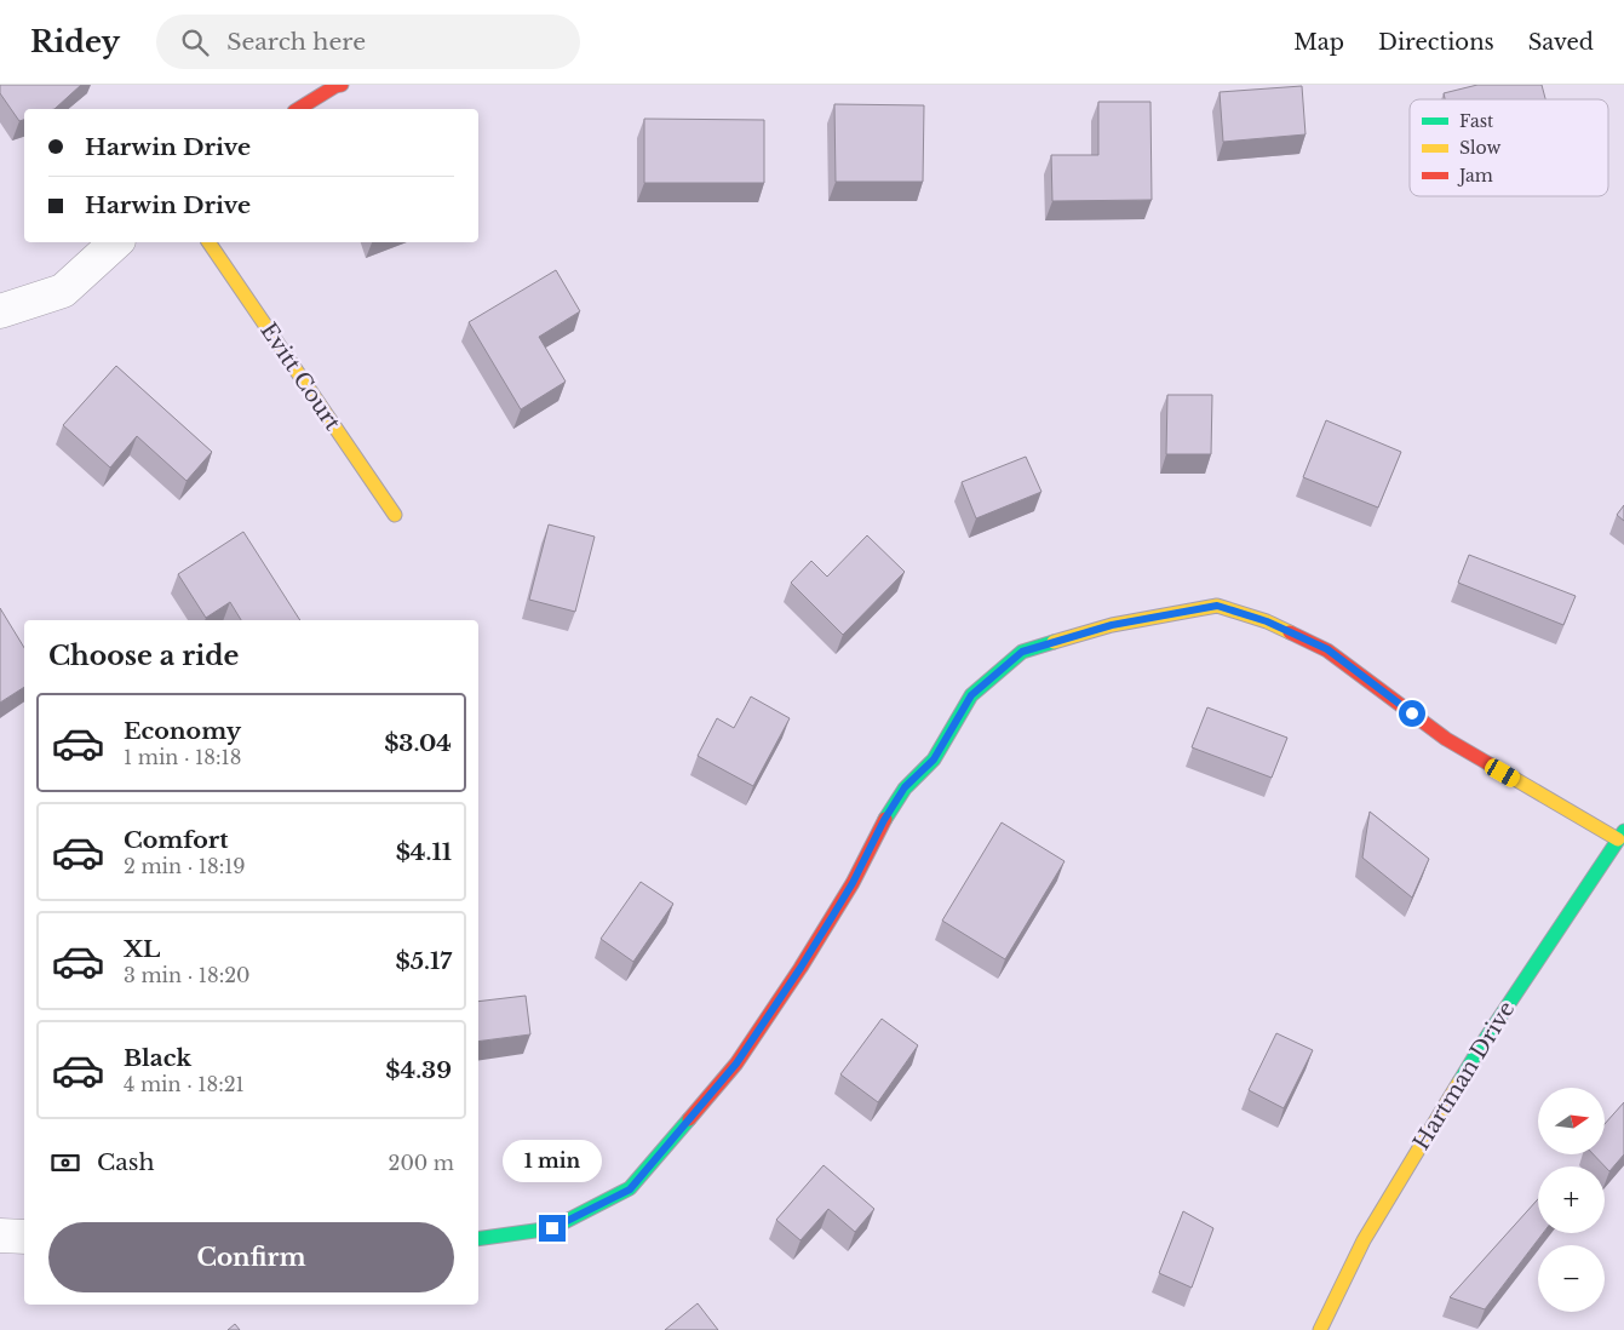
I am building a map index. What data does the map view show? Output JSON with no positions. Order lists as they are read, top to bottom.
{
  "streets": {
    "street": ["Evitt Court", "Hartman Drive"]
  },
  "legend": ["Fast", "Slow", "Jam"],
  "north": "right",
  "page": {
    "header": "Ridey",
    "search": "Search here",
    "nav": ["Map", "Directions", "Saved"],
    "banner": ["Harwin Drive", "Harwin Drive"],
    "heading": "Choose a ride",
    "list": [
      {
        "name": "Economy",
        "note": "1 min · 18:18",
        "value": "$3.04"
      },
      {
        "name": "Comfort",
        "note": "2 min · 18:19",
        "value": "$4.11"
      },
      {
        "name": "XL",
        "note": "3 min · 18:20",
        "value": "$5.17"
      },
      {
        "name": "Black",
        "note": "4 min · 18:21",
        "value": "$4.39"
      }
    ],
    "map_buttons": ["+", "−"],
    "pay": ["Cash", "200 m"],
    "bubble": "1 min",
    "buttons": "Confirm"
  }
}
